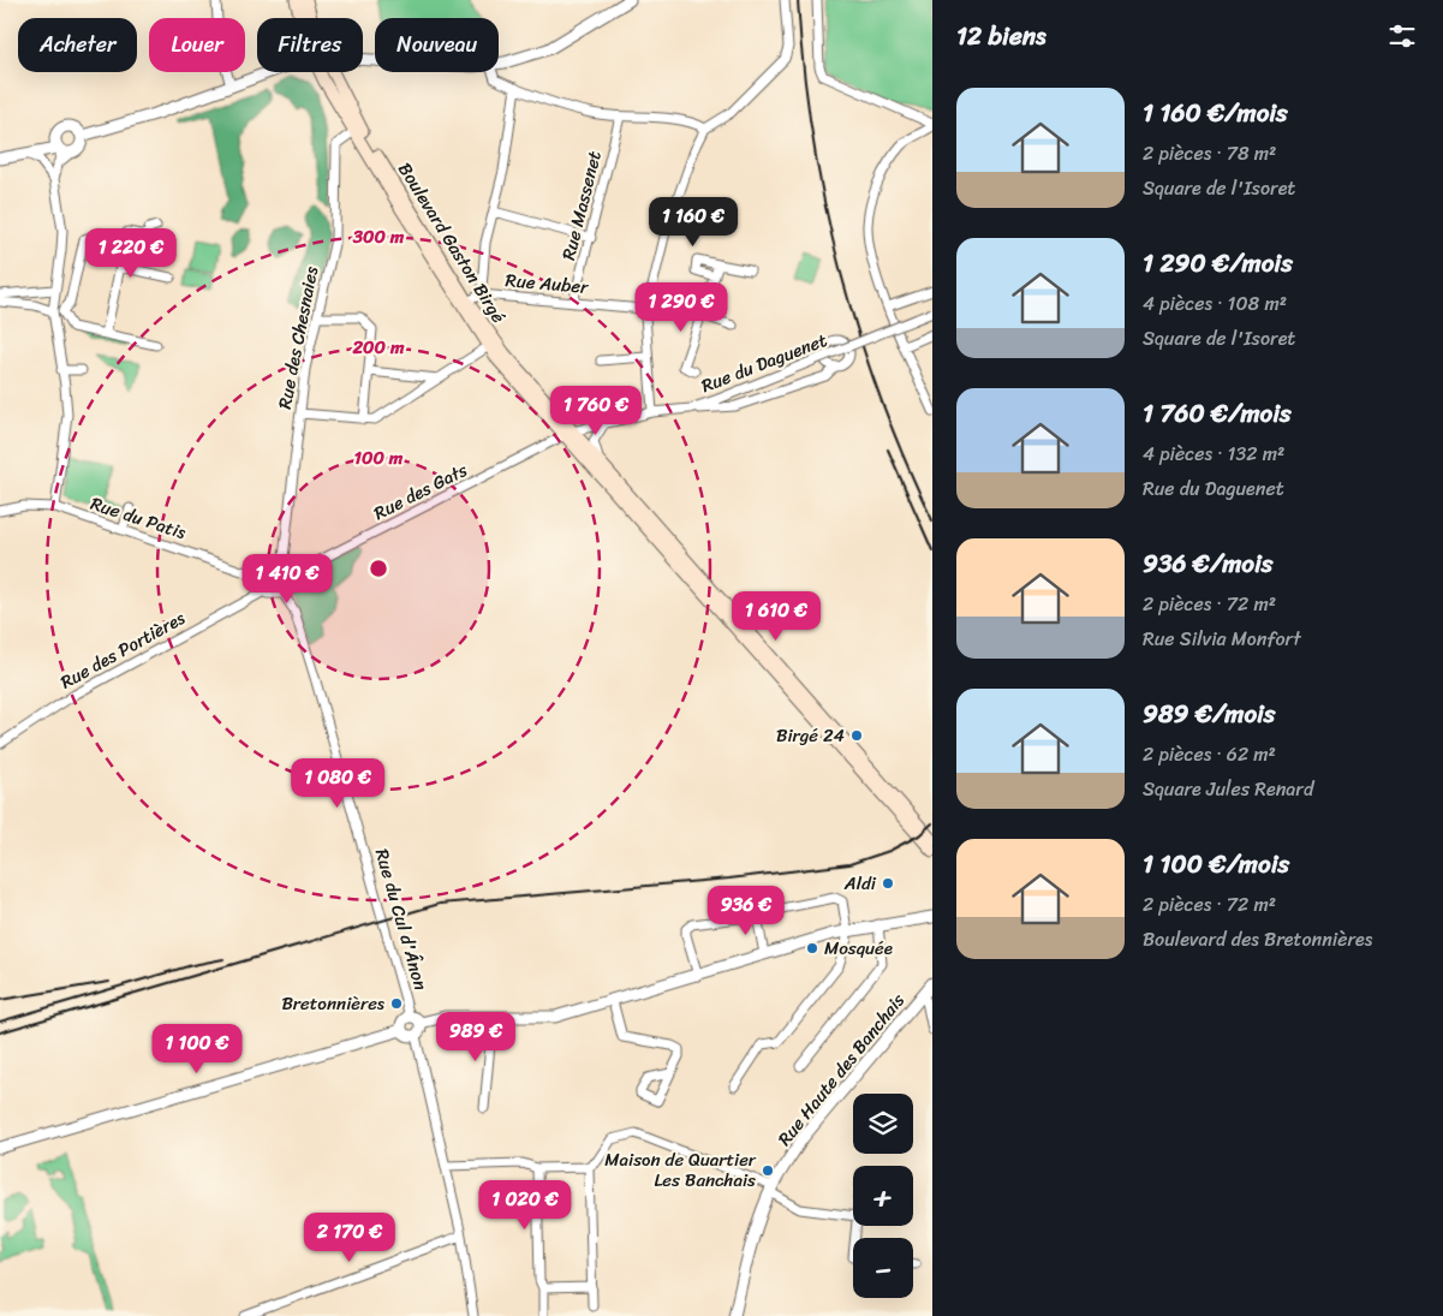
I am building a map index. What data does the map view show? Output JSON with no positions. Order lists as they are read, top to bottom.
{
  "streets": {
    "main road": ["Boulevard Gaston Birgé"],
    "street": [
      "Rue Massenet",
      "Rue Auber",
      "Rue des Chesnaies",
      "Rue du Daguenet",
      "Rue des Gats",
      "Rue du Patis",
      "Rue des Portières",
      "Rue du Cul d'Ânon",
      "Rue Haute des Banchais"
    ]
  },
  "crossings": [
    ["Rue Massenet", "Rue Auber"],
    ["Boulevard Gaston Birgé", "Rue des Chesnaies"],
    ["Boulevard Gaston Birgé", "Rue du Daguenet"],
    ["Boulevard Gaston Birgé", "Rue des Gats"],
    ["Rue des Chesnaies", "Rue des Gats"],
    ["Rue des Chesnaies", "Rue du Patis"],
    ["Rue des Chesnaies", "Rue des Portières"],
    ["Rue des Chesnaies", "Rue du Cul d'Ânon"],
    ["Rue du Daguenet", "Rue des Gats"],
    ["Rue des Gats", "Rue du Patis"],
    ["Rue des Gats", "Rue des Portières"],
    ["Rue des Gats", "Rue du Cul d'Ânon"],
    ["Rue du Patis", "Rue des Portières"],
    ["Rue du Patis", "Rue du Cul d'Ânon"],
    ["Rue des Portières", "Rue du Cul d'Ânon"]
  ],
  "places": [
    "Birgé 24",
    "Aldi",
    "Mosquée",
    "Bretonnières",
    "Maison de Quartier Les Banchais"
  ],
  "page": {
    "heading": "12 biens",
    "chip": [
      "Acheter",
      "Louer",
      "Filtres",
      "Nouveau"
    ],
    "list": [
      {
        "name": "1 160 €/mois",
        "note": "2 pièces · 78 m² · Square de l'Isoret"
      },
      {
        "name": "1 290 €/mois",
        "note": "4 pièces · 108 m² · Square de l'Isoret"
      },
      {
        "name": "1 760 €/mois",
        "note": "4 pièces · 132 m² · Rue du Daguenet"
      },
      {
        "name": "936 €/mois",
        "note": "2 pièces · 72 m² · Rue Silvia Monfort"
      },
      {
        "name": "989 €/mois",
        "note": "2 pièces · 62 m² · Square Jules Renard"
      },
      {
        "name": "1 100 €/mois",
        "note": "2 pièces · 72 m² · Boulevard des Bretonnières"
      }
    ],
    "price": [
      "1 160 €",
      "1 220 €",
      "1 290 €",
      "1 760 €",
      "1 410 €",
      "1 610 €",
      "1 080 €",
      "936 €",
      "989 €",
      "1 100 €",
      "1 020 €",
      "2 170 €"
    ],
    "map_buttons": ["+", "−"]
  },
  "rings": ["300 m", "200 m", "100 m"]
}
